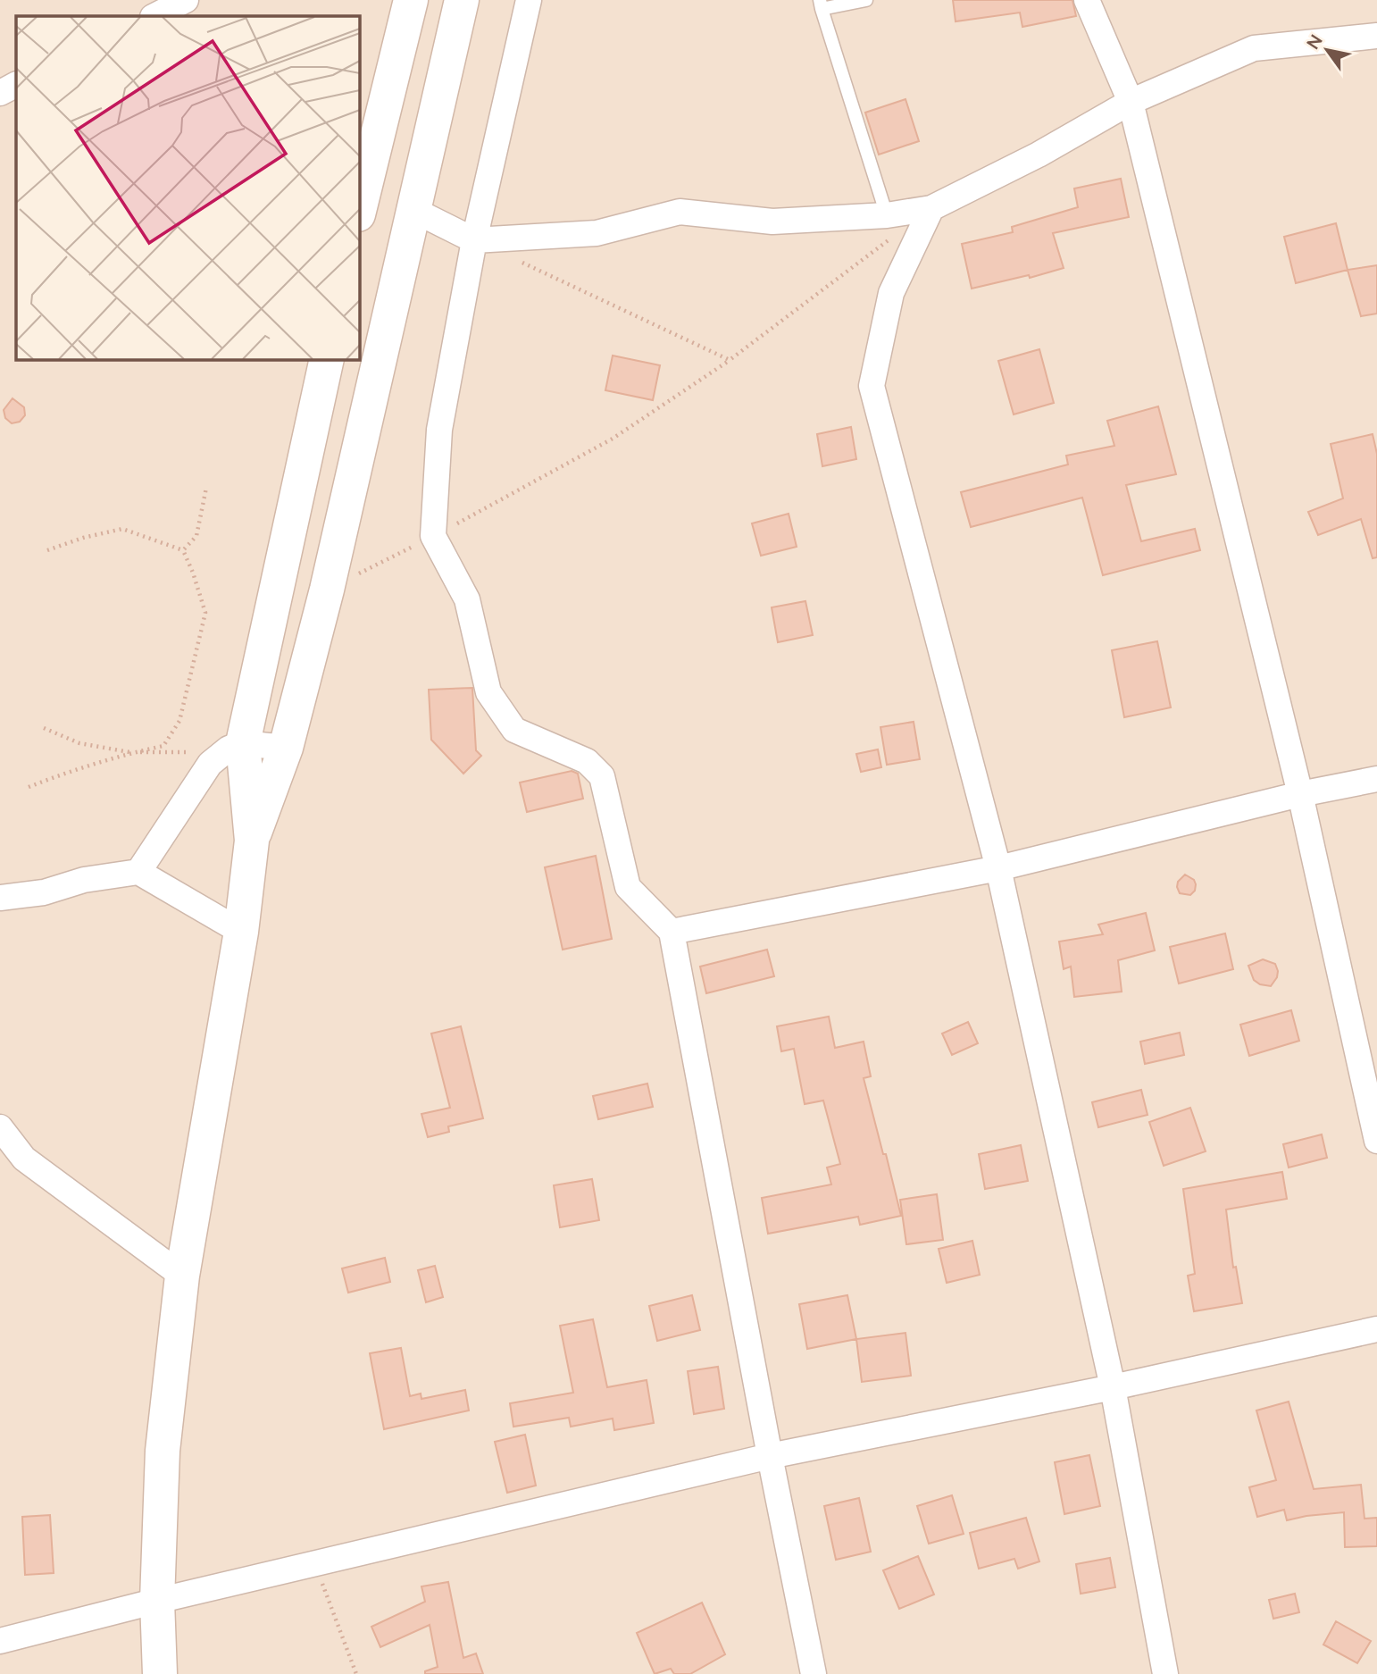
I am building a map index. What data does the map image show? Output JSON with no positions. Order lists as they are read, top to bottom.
{
  "north": "top left"
}
